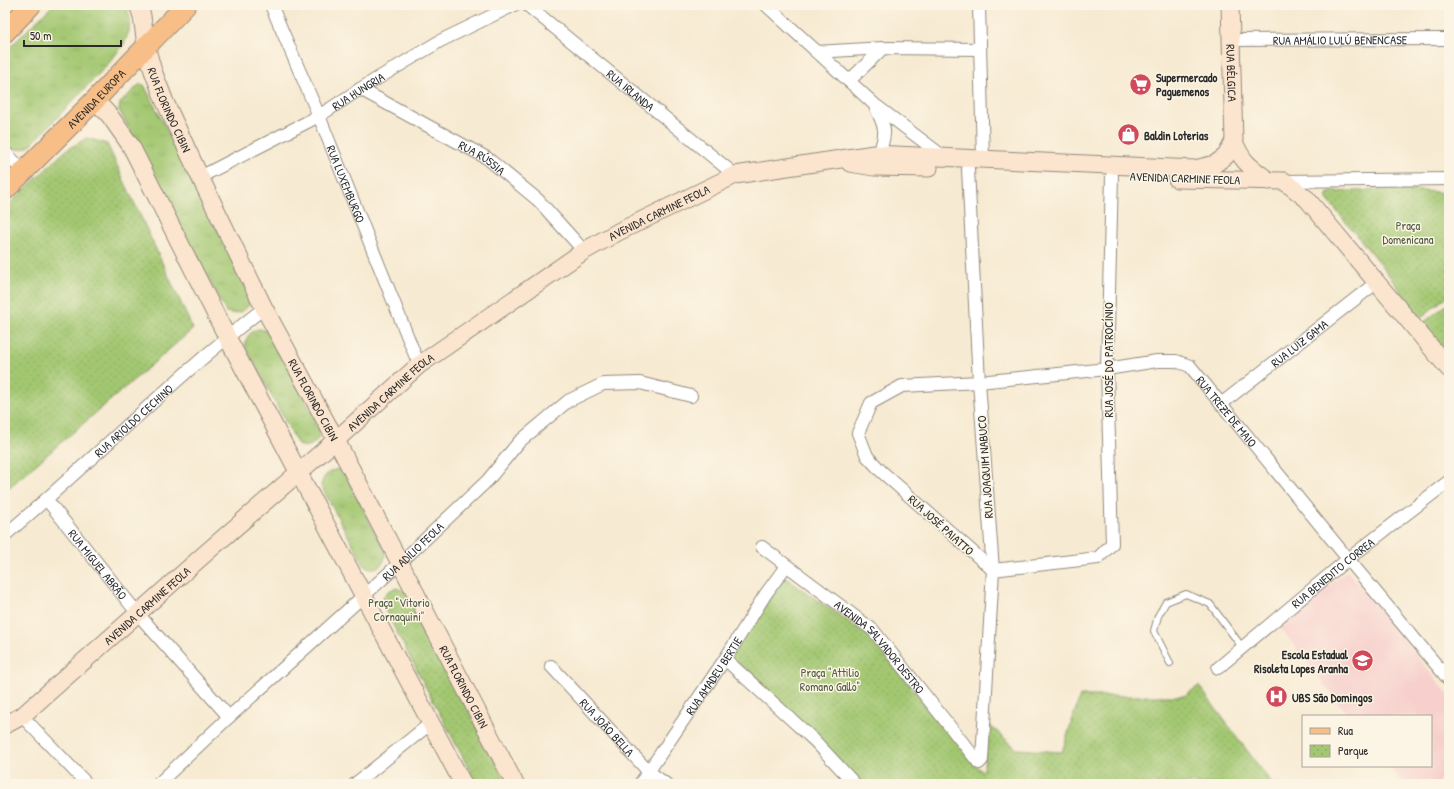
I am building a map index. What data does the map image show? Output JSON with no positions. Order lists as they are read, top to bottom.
{
  "streets": {
    "main road": [
      "RUA BÉLGICA",
      "AVENIDA EUROPA",
      "RUA FLORINDO CIBIN",
      "AVENIDA CARMINE FEOLA"
    ],
    "street": [
      "RUA AMÁLIO LULÚ BENENCASE",
      "RUA IRLANDA",
      "RUA HUNGRIA",
      "RUA RÚSSIA",
      "RUA LUXEMBURGO",
      "RUA LUIZ GAMA",
      "RUA JOSÉ DO PATROCÍNIO",
      "RUA TREZE DE MAIO",
      "RUA ARIOLDO CECHINO",
      "RUA JOAQUIM NABUCO",
      "RUA JOSÉ PAIATTO",
      "RUA ADÍLIO FEOLA",
      "RUA MIGUEL ABRÃO",
      "RUA BENEDITO CORREA",
      "AVENIDA SALVADOR DESTRO",
      "RUA AMADEU BERTIE",
      "RUA JOÃO BELLA"
    ]
  },
  "crossings": [
    ["RUA AMÁLIO LULÚ BENENCASE", "RUA BÉLGICA"],
    ["RUA BÉLGICA", "AVENIDA CARMINE FEOLA"],
    ["RUA IRLANDA", "AVENIDA CARMINE FEOLA"],
    ["RUA HUNGRIA", "RUA FLORINDO CIBIN"],
    ["RUA HUNGRIA", "RUA RÚSSIA"],
    ["RUA HUNGRIA", "RUA LUXEMBURGO"],
    ["AVENIDA EUROPA", "RUA FLORINDO CIBIN"],
    ["RUA FLORINDO CIBIN", "AVENIDA CARMINE FEOLA"],
    ["RUA FLORINDO CIBIN", "RUA ARIOLDO CECHINO"],
    ["RUA FLORINDO CIBIN", "RUA ADÍLIO FEOLA"],
    ["RUA RÚSSIA", "AVENIDA CARMINE FEOLA"],
    ["AVENIDA CARMINE FEOLA", "RUA LUXEMBURGO"],
    ["AVENIDA CARMINE FEOLA", "RUA JOSÉ DO PATROCÍNIO"],
    ["AVENIDA CARMINE FEOLA", "RUA JOAQUIM NABUCO"],
    ["AVENIDA CARMINE FEOLA", "RUA MIGUEL ABRÃO"],
    ["RUA LUIZ GAMA", "RUA TREZE DE MAIO"],
    ["RUA JOSÉ DO PATROCÍNIO", "RUA TREZE DE MAIO"],
    ["RUA JOSÉ DO PATROCÍNIO", "RUA JOAQUIM NABUCO"],
    ["RUA JOSÉ DO PATROCÍNIO", "RUA JOSÉ PAIATTO"],
    ["RUA TREZE DE MAIO", "RUA JOAQUIM NABUCO"],
    ["RUA TREZE DE MAIO", "RUA JOSÉ PAIATTO"],
    ["RUA TREZE DE MAIO", "RUA BENEDITO CORREA"],
    ["RUA ARIOLDO CECHINO", "RUA MIGUEL ABRÃO"],
    ["RUA JOAQUIM NABUCO", "RUA JOSÉ PAIATTO"],
    ["RUA JOAQUIM NABUCO", "AVENIDA SALVADOR DESTRO"],
    ["RUA ADÍLIO FEOLA", "RUA MIGUEL ABRÃO"],
    ["AVENIDA SALVADOR DESTRO", "RUA AMADEU BERTIE"],
    ["RUA AMADEU BERTIE", "RUA JOÃO BELLA"]
  ],
  "parks": ["Praça Domenicana", "Praça \"Vitorio Cornaquini\"", "Praça \"Attilio Romano Gallo\""],
  "places": {
    "supermarket": ["Supermercado Paguemenos"],
    "shop": ["Baldin Loterias"],
    "school or university": ["Escola Estadual Risoleta Lopes Aranha"],
    "hospital": ["UBS São Domingos"]
  },
  "legend": ["Rua", "Parque"],
  "scale_bar": "50 m"
}
